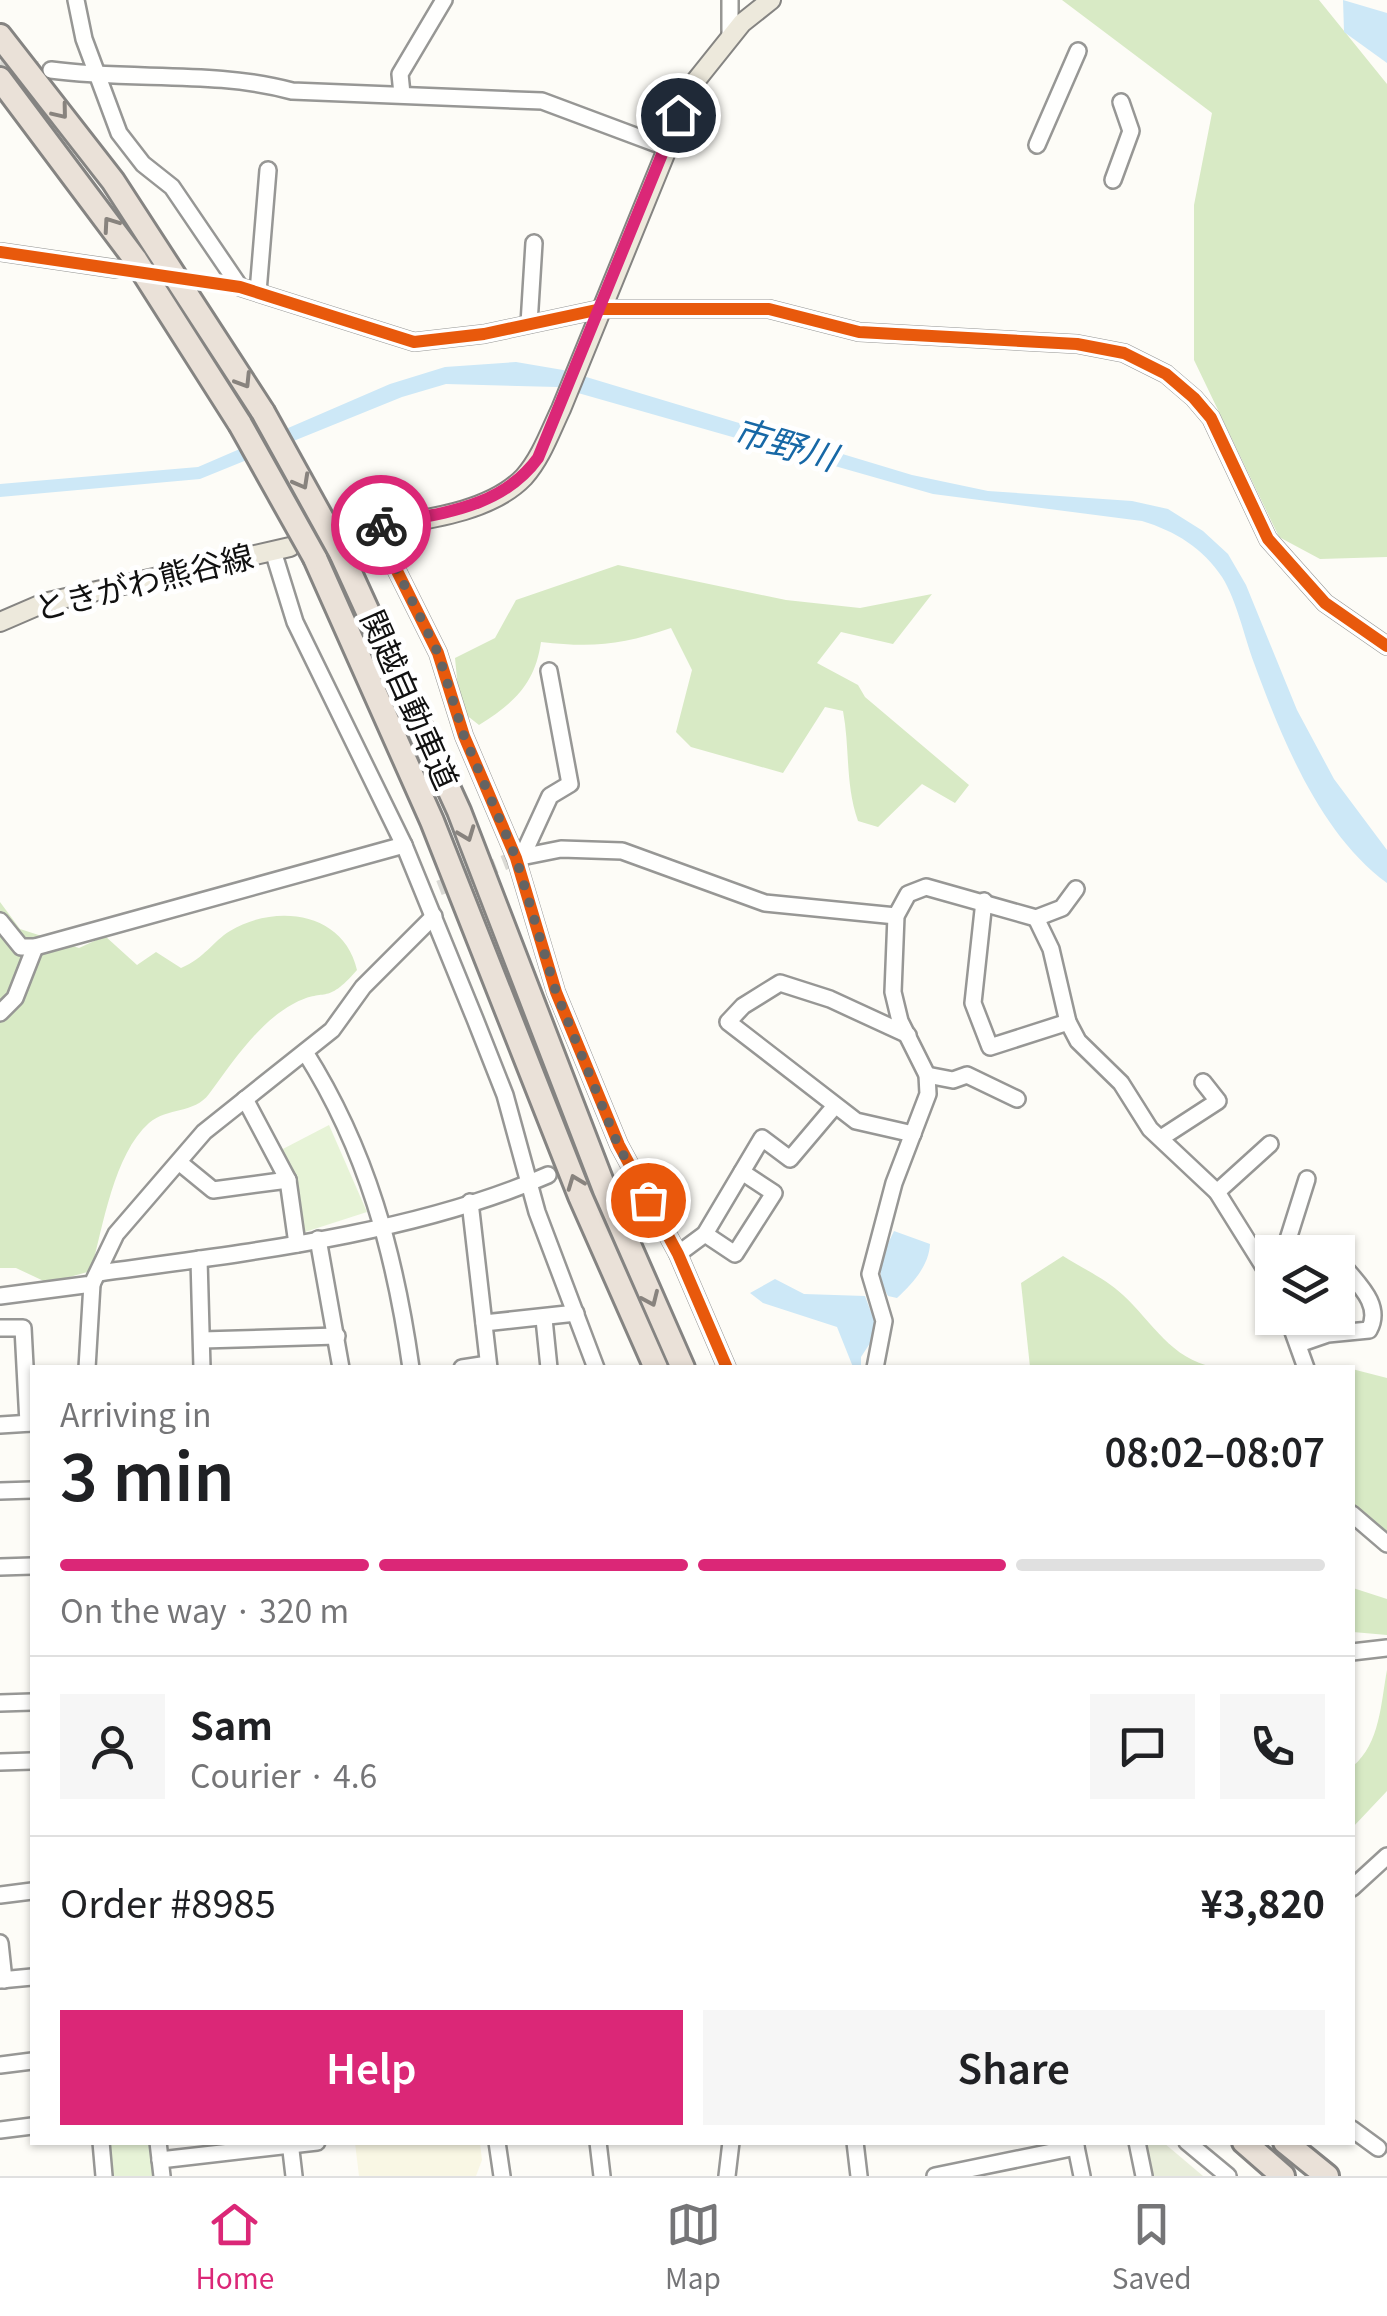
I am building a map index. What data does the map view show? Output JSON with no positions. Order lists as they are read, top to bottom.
{
  "streets": {
    "highway": ["関越自動車道"],
    "main road": ["ときがわ熊谷線"]
  },
  "water": ["市野川"],
  "page": {
    "heading": ["3 min", "Arriving in", "08:02–08:07"],
    "panel": [
      "Sam",
      "Courier · 4.6",
      "Order #8985",
      "¥3,820"
    ],
    "bar": "On the way · 320 m",
    "buttons": ["Help", "Share"],
    "tabs": ["Home", "Map", "Saved"]
  }
}
